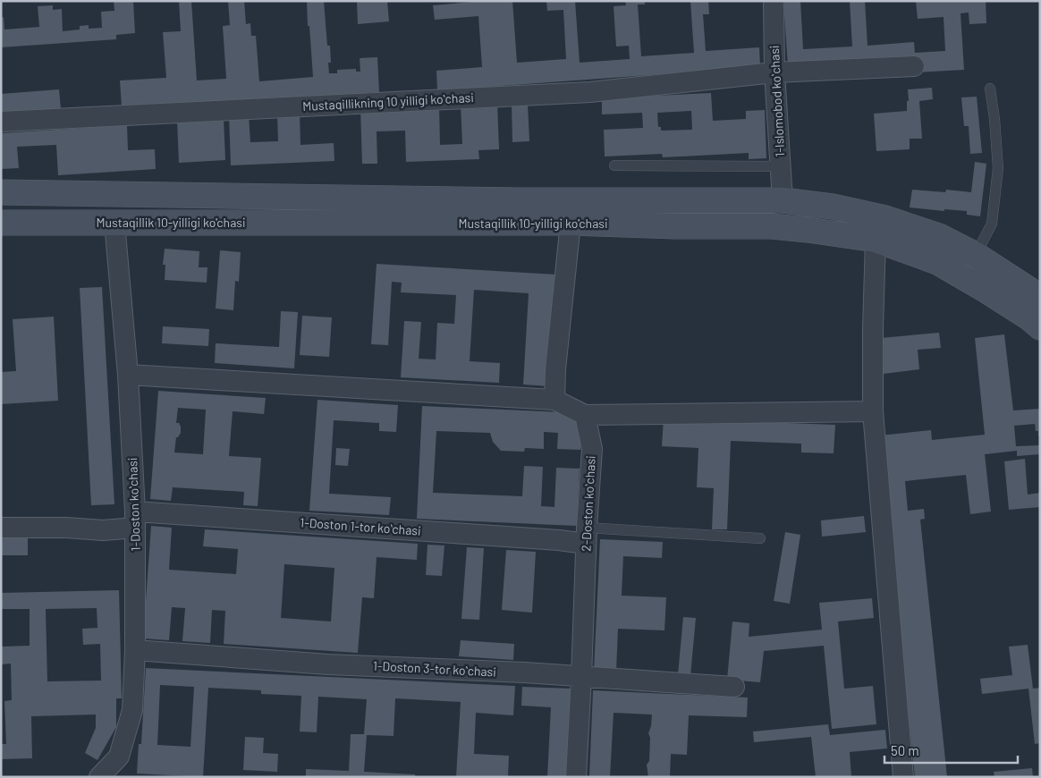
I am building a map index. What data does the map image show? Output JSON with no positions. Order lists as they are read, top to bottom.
{
  "streets": {
    "main road": ["Mustaqillik 10-yilligi ko'chasi"],
    "street": [
      "1-Islomobod koʻchasi",
      "Mustaqillikning 10 yilligi koʻchasi",
      "2-Doston koʻchasi",
      "1-Doston koʻchasi",
      "1-Doston 1-tor koʻchasi",
      "1-Doston 3-tor koʻchasi"
    ]
  },
  "crossings": [
    ["1-Islomobod koʻchasi", "Mustaqillikning 10 yilligi koʻchasi"],
    ["1-Islomobod koʻchasi", "Mustaqillik 10-yilligi ko'chasi"],
    ["Mustaqillik 10-yilligi ko'chasi", "1-Doston koʻchasi"],
    ["2-Doston koʻchasi", "1-Doston 1-tor koʻchasi"],
    ["2-Doston koʻchasi", "1-Doston 3-tor koʻchasi"],
    ["1-Doston koʻchasi", "1-Doston 1-tor koʻchasi"],
    ["1-Doston koʻchasi", "1-Doston 3-tor koʻchasi"]
  ],
  "scale_bar": "50 m"
}
